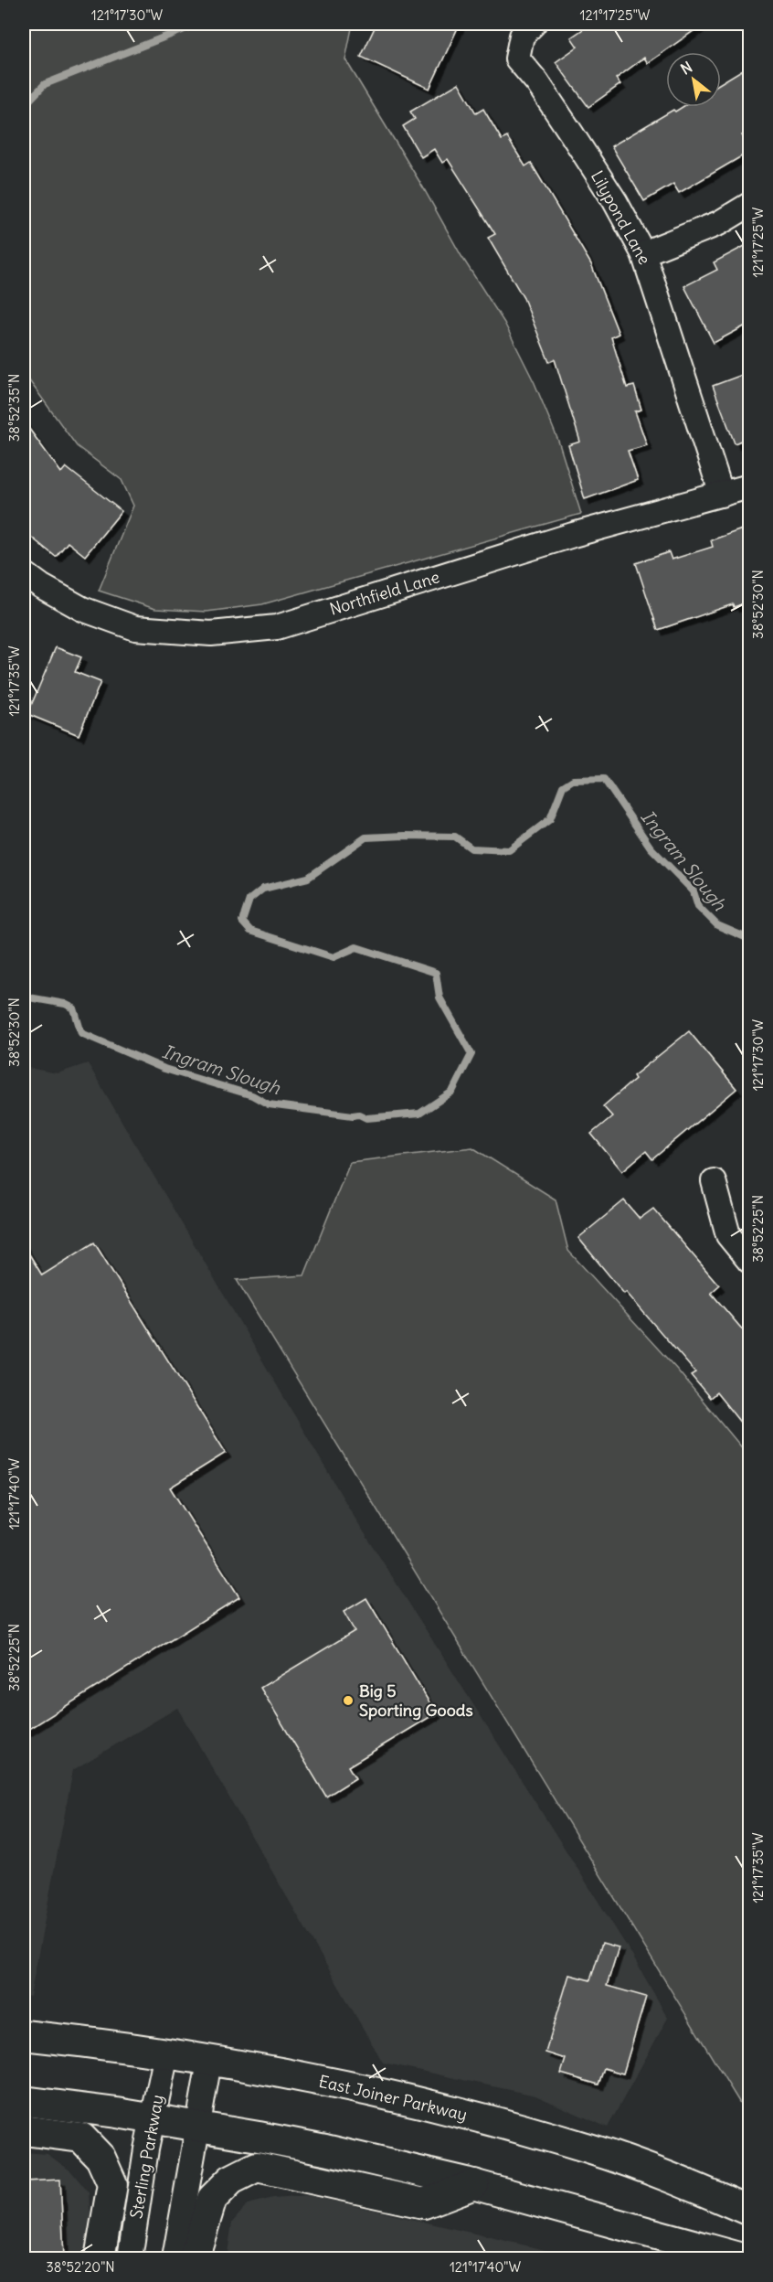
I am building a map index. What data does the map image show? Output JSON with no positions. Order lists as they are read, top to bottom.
{
  "streets": {
    "main road": ["East Joiner Parkway"],
    "street": ["Lilypond Lane", "Northfield Lane", "Sterling Parkway"]
  },
  "crossings": [
    ["Lilypond Lane", "Northfield Lane"],
    ["East Joiner Parkway", "Sterling Parkway"]
  ],
  "water": ["Ingram Slough"],
  "places": ["Big 5 Sporting Goods"],
  "north": "top left",
  "coordinates": [
    "121°17'30\"W",
    "121°17'25\"W",
    "38°52'35\"N",
    "38°52'30\"N",
    "121°17'35\"W",
    "38°52'25\"N",
    "121°17'40\"W",
    "38°52'20\"N"
  ]
}
